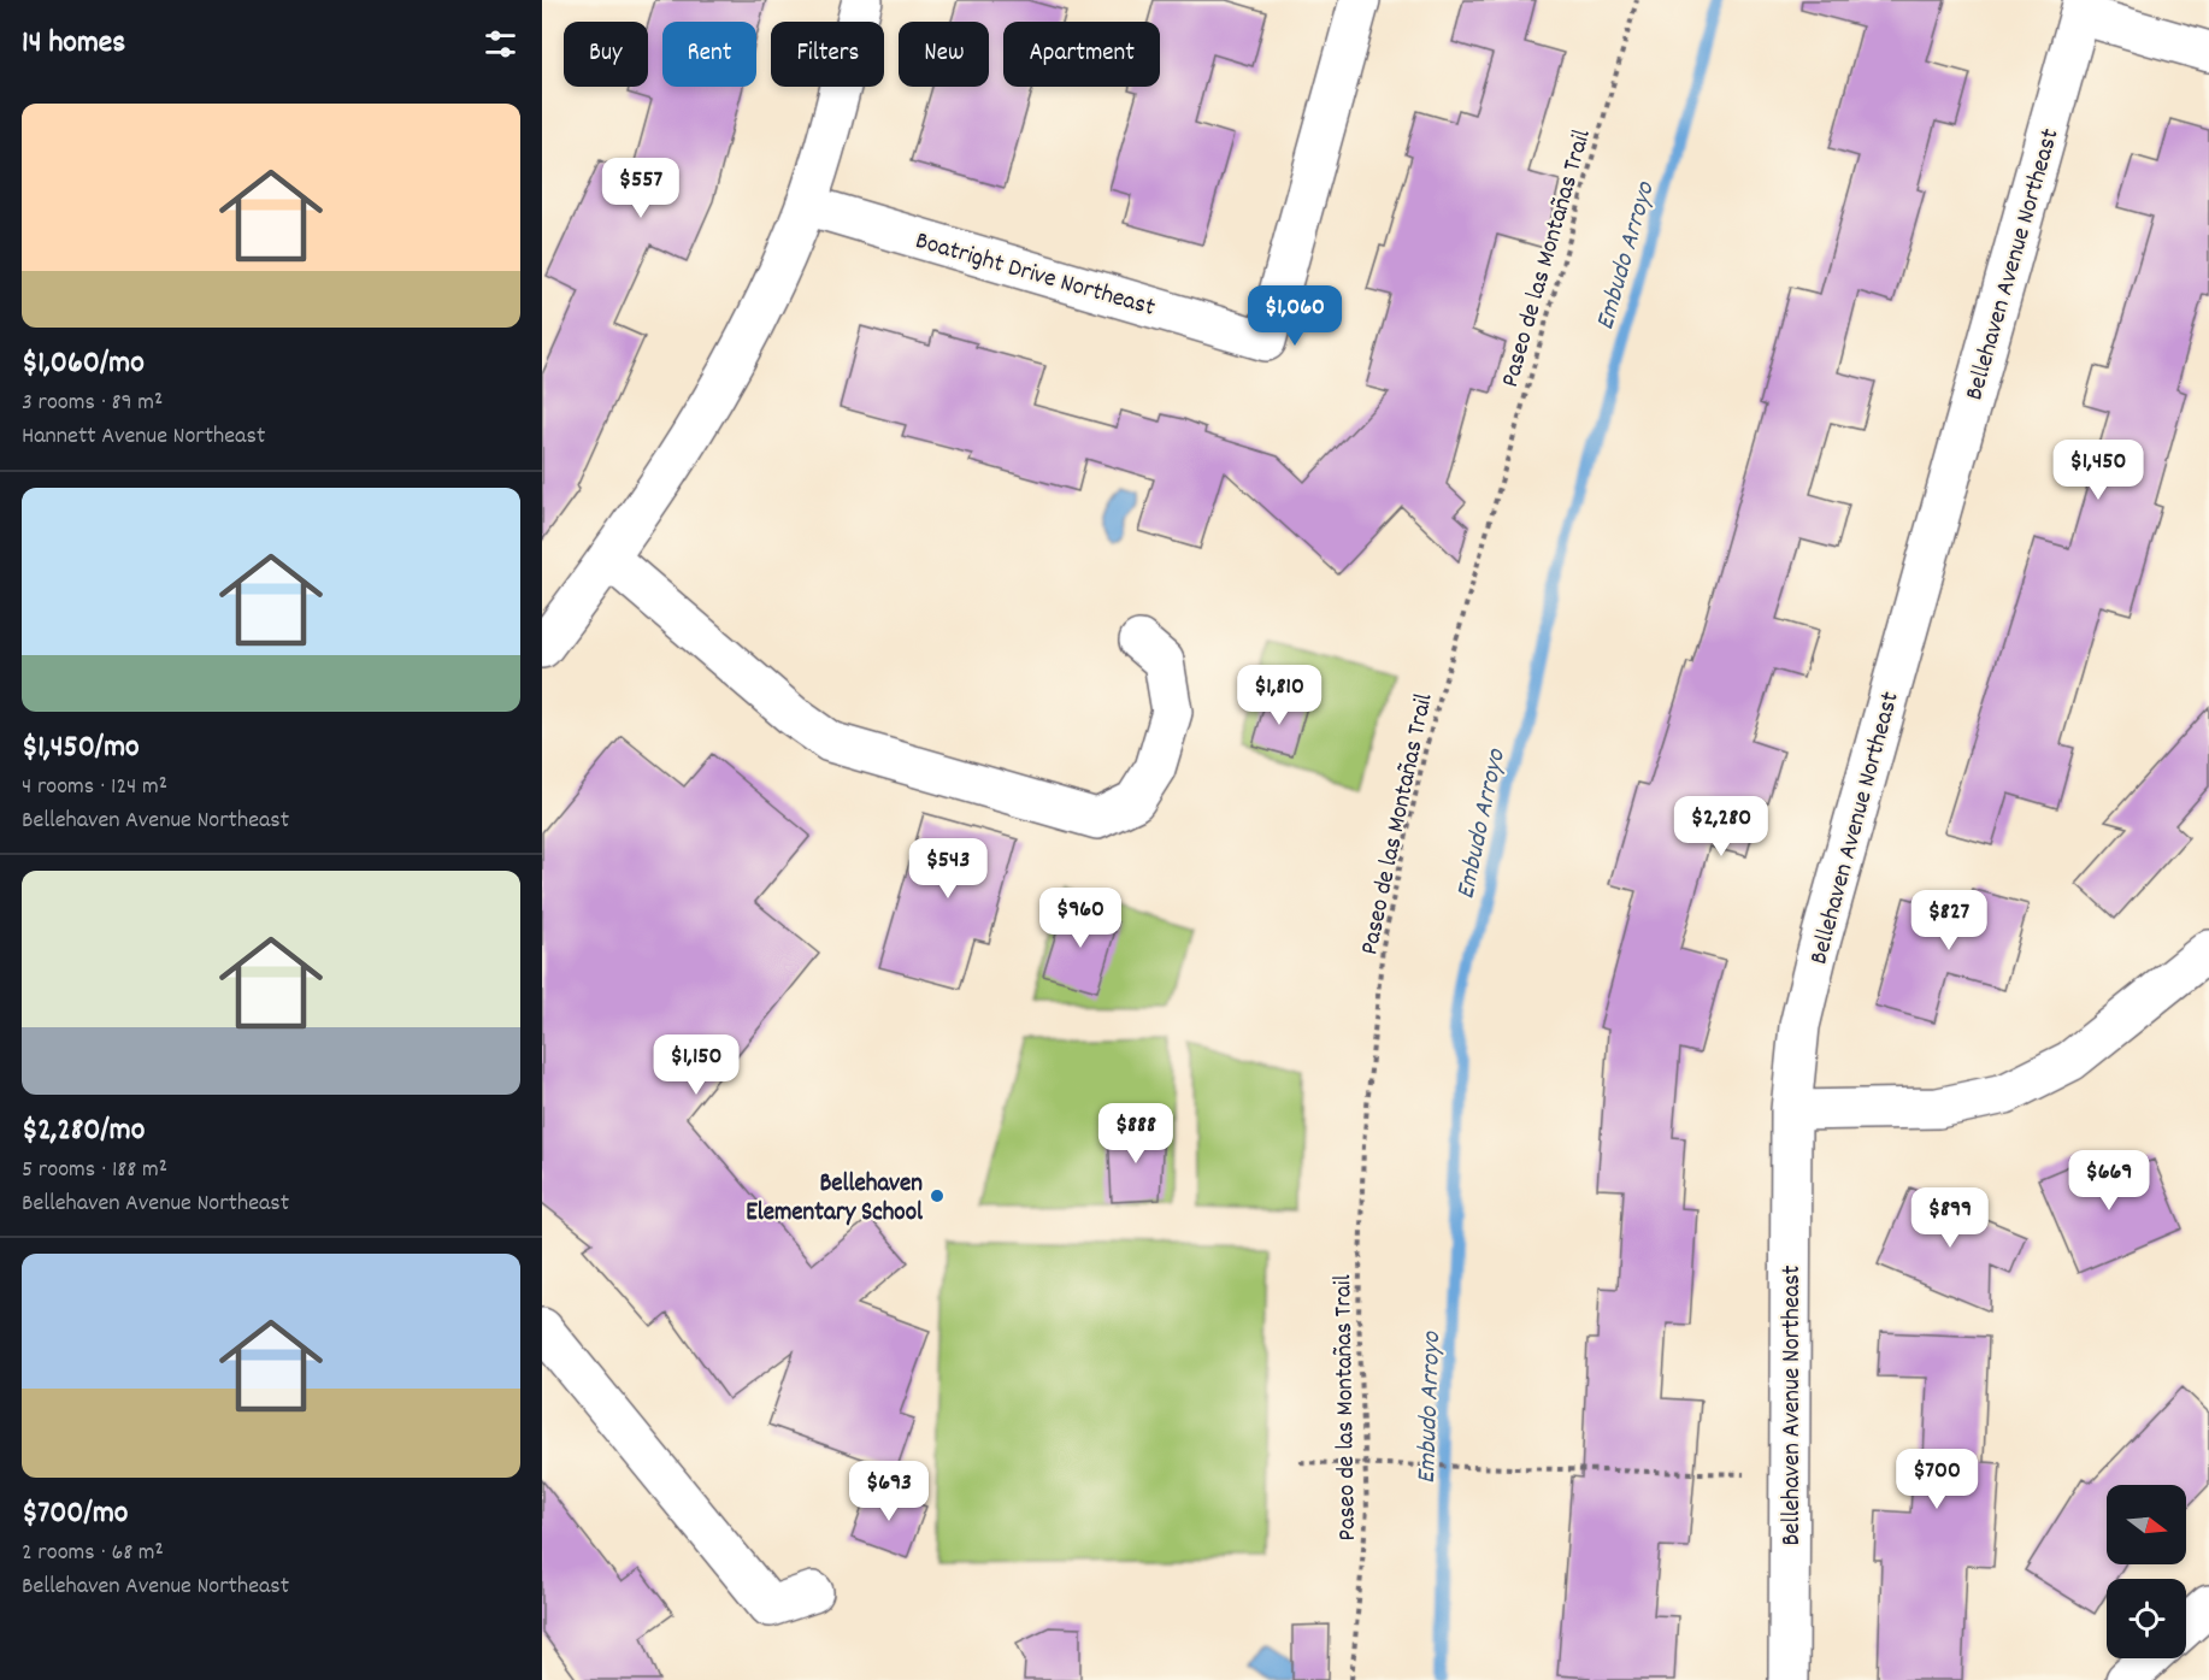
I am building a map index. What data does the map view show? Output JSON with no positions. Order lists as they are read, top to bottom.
{
  "streets": {
    "street": ["Bellehaven Avenue Northeast", "Boatright Drive Northeast"],
    "path": ["Paseo de las Montañas Trail"]
  },
  "water": ["Embudo Arroyo"],
  "places": ["Bellehaven Elementary School"],
  "north": "right",
  "page": {
    "heading": "14 homes",
    "chip": [
      "Buy",
      "Rent",
      "Filters",
      "New",
      "Apartment"
    ],
    "list": [
      {
        "name": "$1,060/mo",
        "note": "3 rooms · 89 m² · Hannett Avenue Northeast"
      },
      {
        "name": "$1,450/mo",
        "note": "4 rooms · 124 m² · Bellehaven Avenue Northeast"
      },
      {
        "name": "$2,280/mo",
        "note": "5 rooms · 188 m² · Bellehaven Avenue Northeast"
      },
      {
        "name": "$700/mo",
        "note": "2 rooms · 68 m² · Bellehaven Avenue Northeast"
      }
    ],
    "price": [
      "$557",
      "$1,060",
      "$1,450",
      "$1,810",
      "$2,280",
      "$543",
      "$960",
      "$827",
      "$1,150",
      "$888",
      "$669",
      "$899",
      "$700",
      "$693"
    ]
  }
}
